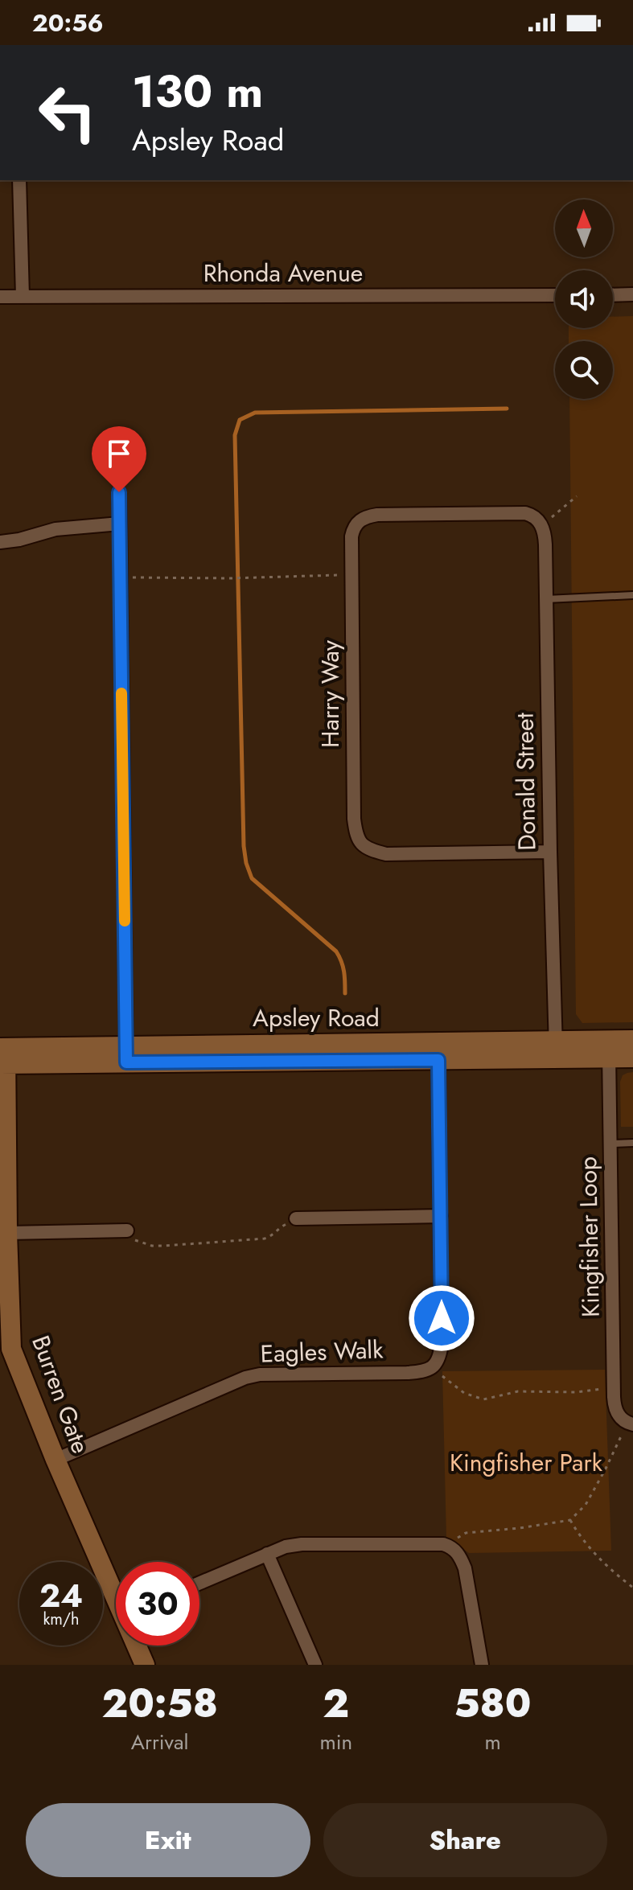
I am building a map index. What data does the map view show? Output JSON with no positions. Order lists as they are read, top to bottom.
{
  "streets": {
    "main road": ["Apsley Road", "Burren Gate"],
    "street": [
      "Rhonda Avenue",
      "Harry Way",
      "Donald Street",
      "Kingfisher Loop",
      "Eagles Walk"
    ]
  },
  "crossings": [
    ["Harry Way", "Donald Street"],
    ["Donald Street", "Apsley Road"],
    ["Apsley Road", "Kingfisher Loop"],
    ["Apsley Road", "Burren Gate"],
    ["Eagles Walk", "Burren Gate"]
  ],
  "parks": ["Kingfisher Park"],
  "north": "top",
  "page": {
    "status": "20:56",
    "turn": ["130 m", "Apsley Road"],
    "speed": "24 km/h",
    "limit": "30",
    "eta": [
      "20:58",
      "Arrival",
      "2",
      "min",
      "580",
      "m"
    ],
    "buttons": ["Exit", "Share"]
  }
}
